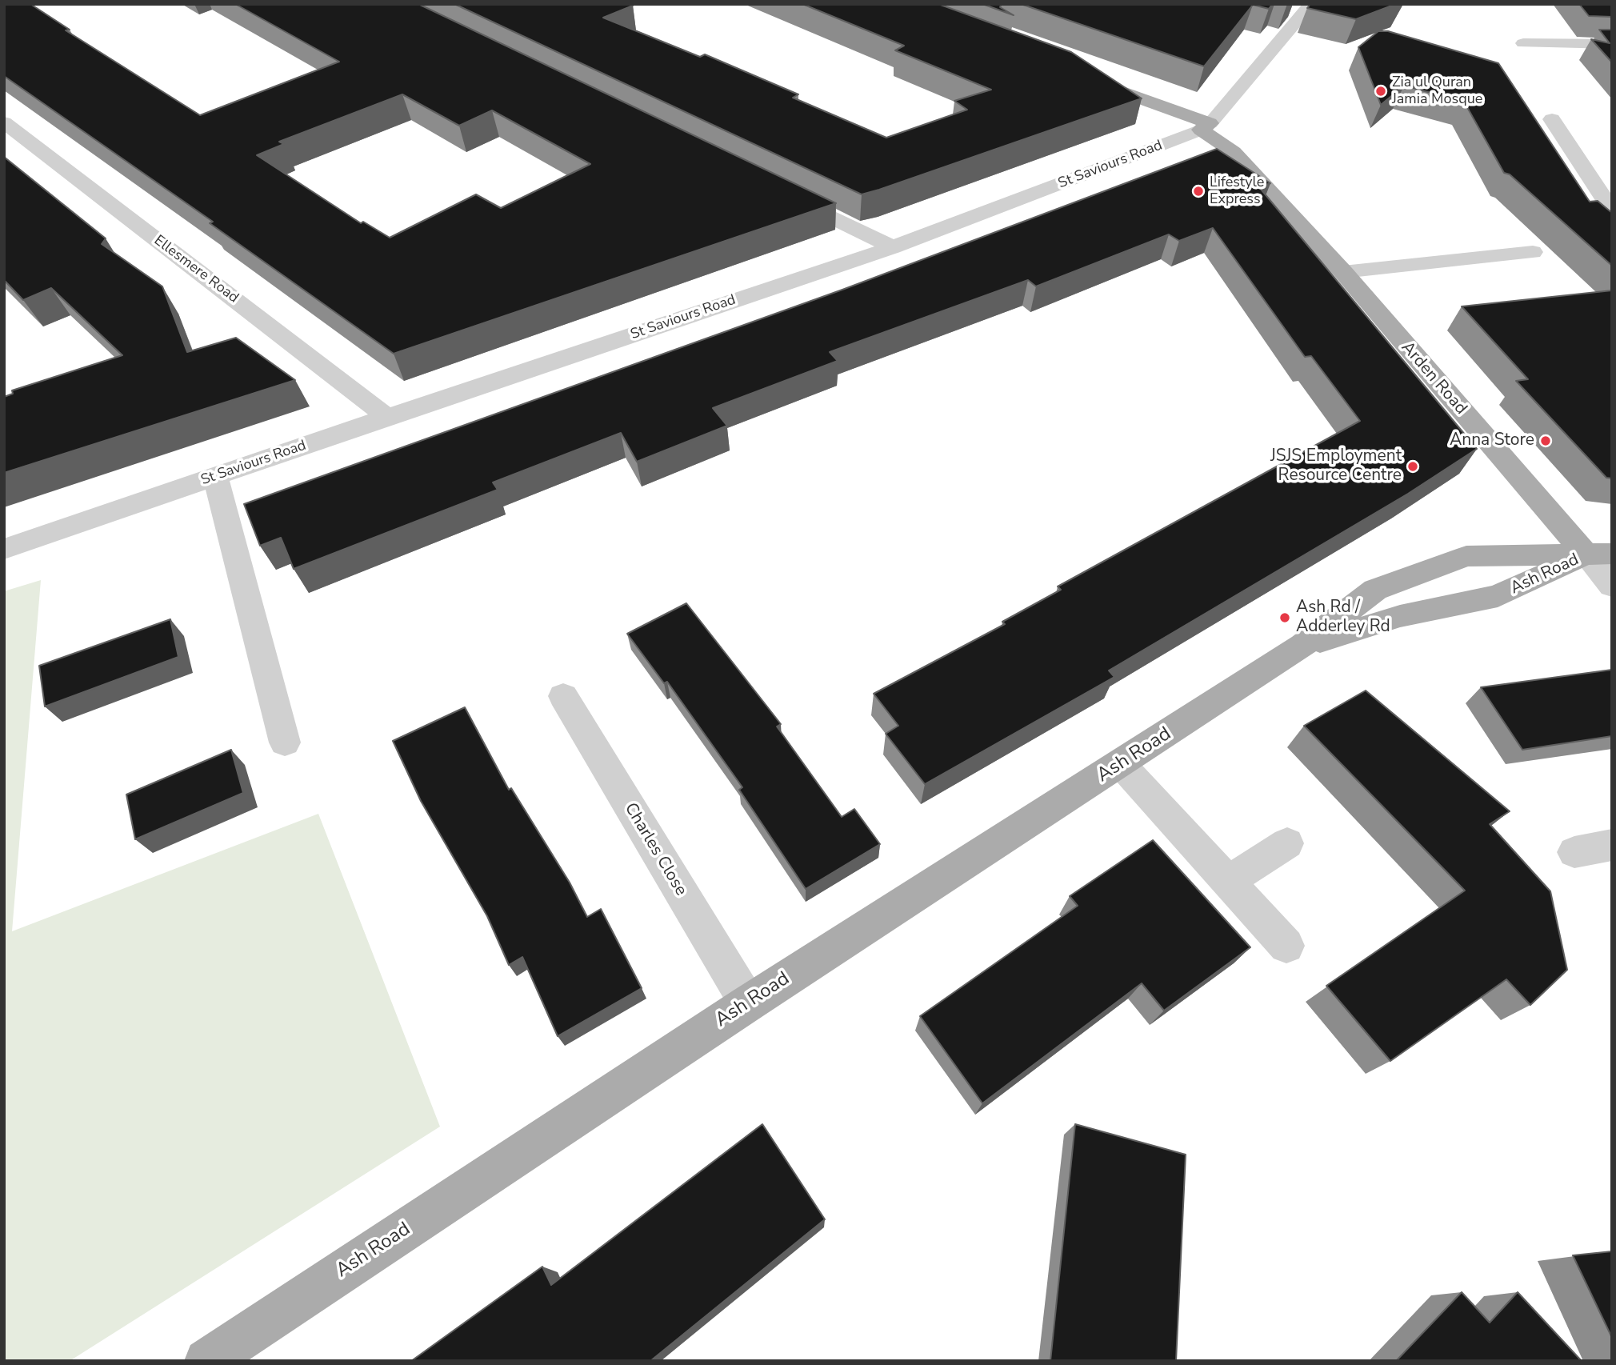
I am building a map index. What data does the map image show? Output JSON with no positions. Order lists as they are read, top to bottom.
{
  "streets": {
    "main road": ["Arden Road", "Ash Road"],
    "street": ["St Saviours Road", "Ellesmere Road", "Charles Close"]
  },
  "crossings": [
    ["St Saviours Road", "Ellesmere Road"],
    ["St Saviours Road", "Arden Road"],
    ["Arden Road", "Ash Road"],
    ["Ash Road", "Charles Close"]
  ],
  "places": [
    "Zia ul Quran Jamia Mosque",
    "Lifestyle Express",
    "Anna Store",
    "JSJS Employment Resource Centre",
    "Ash Rd / Adderley Rd"
  ]
}
